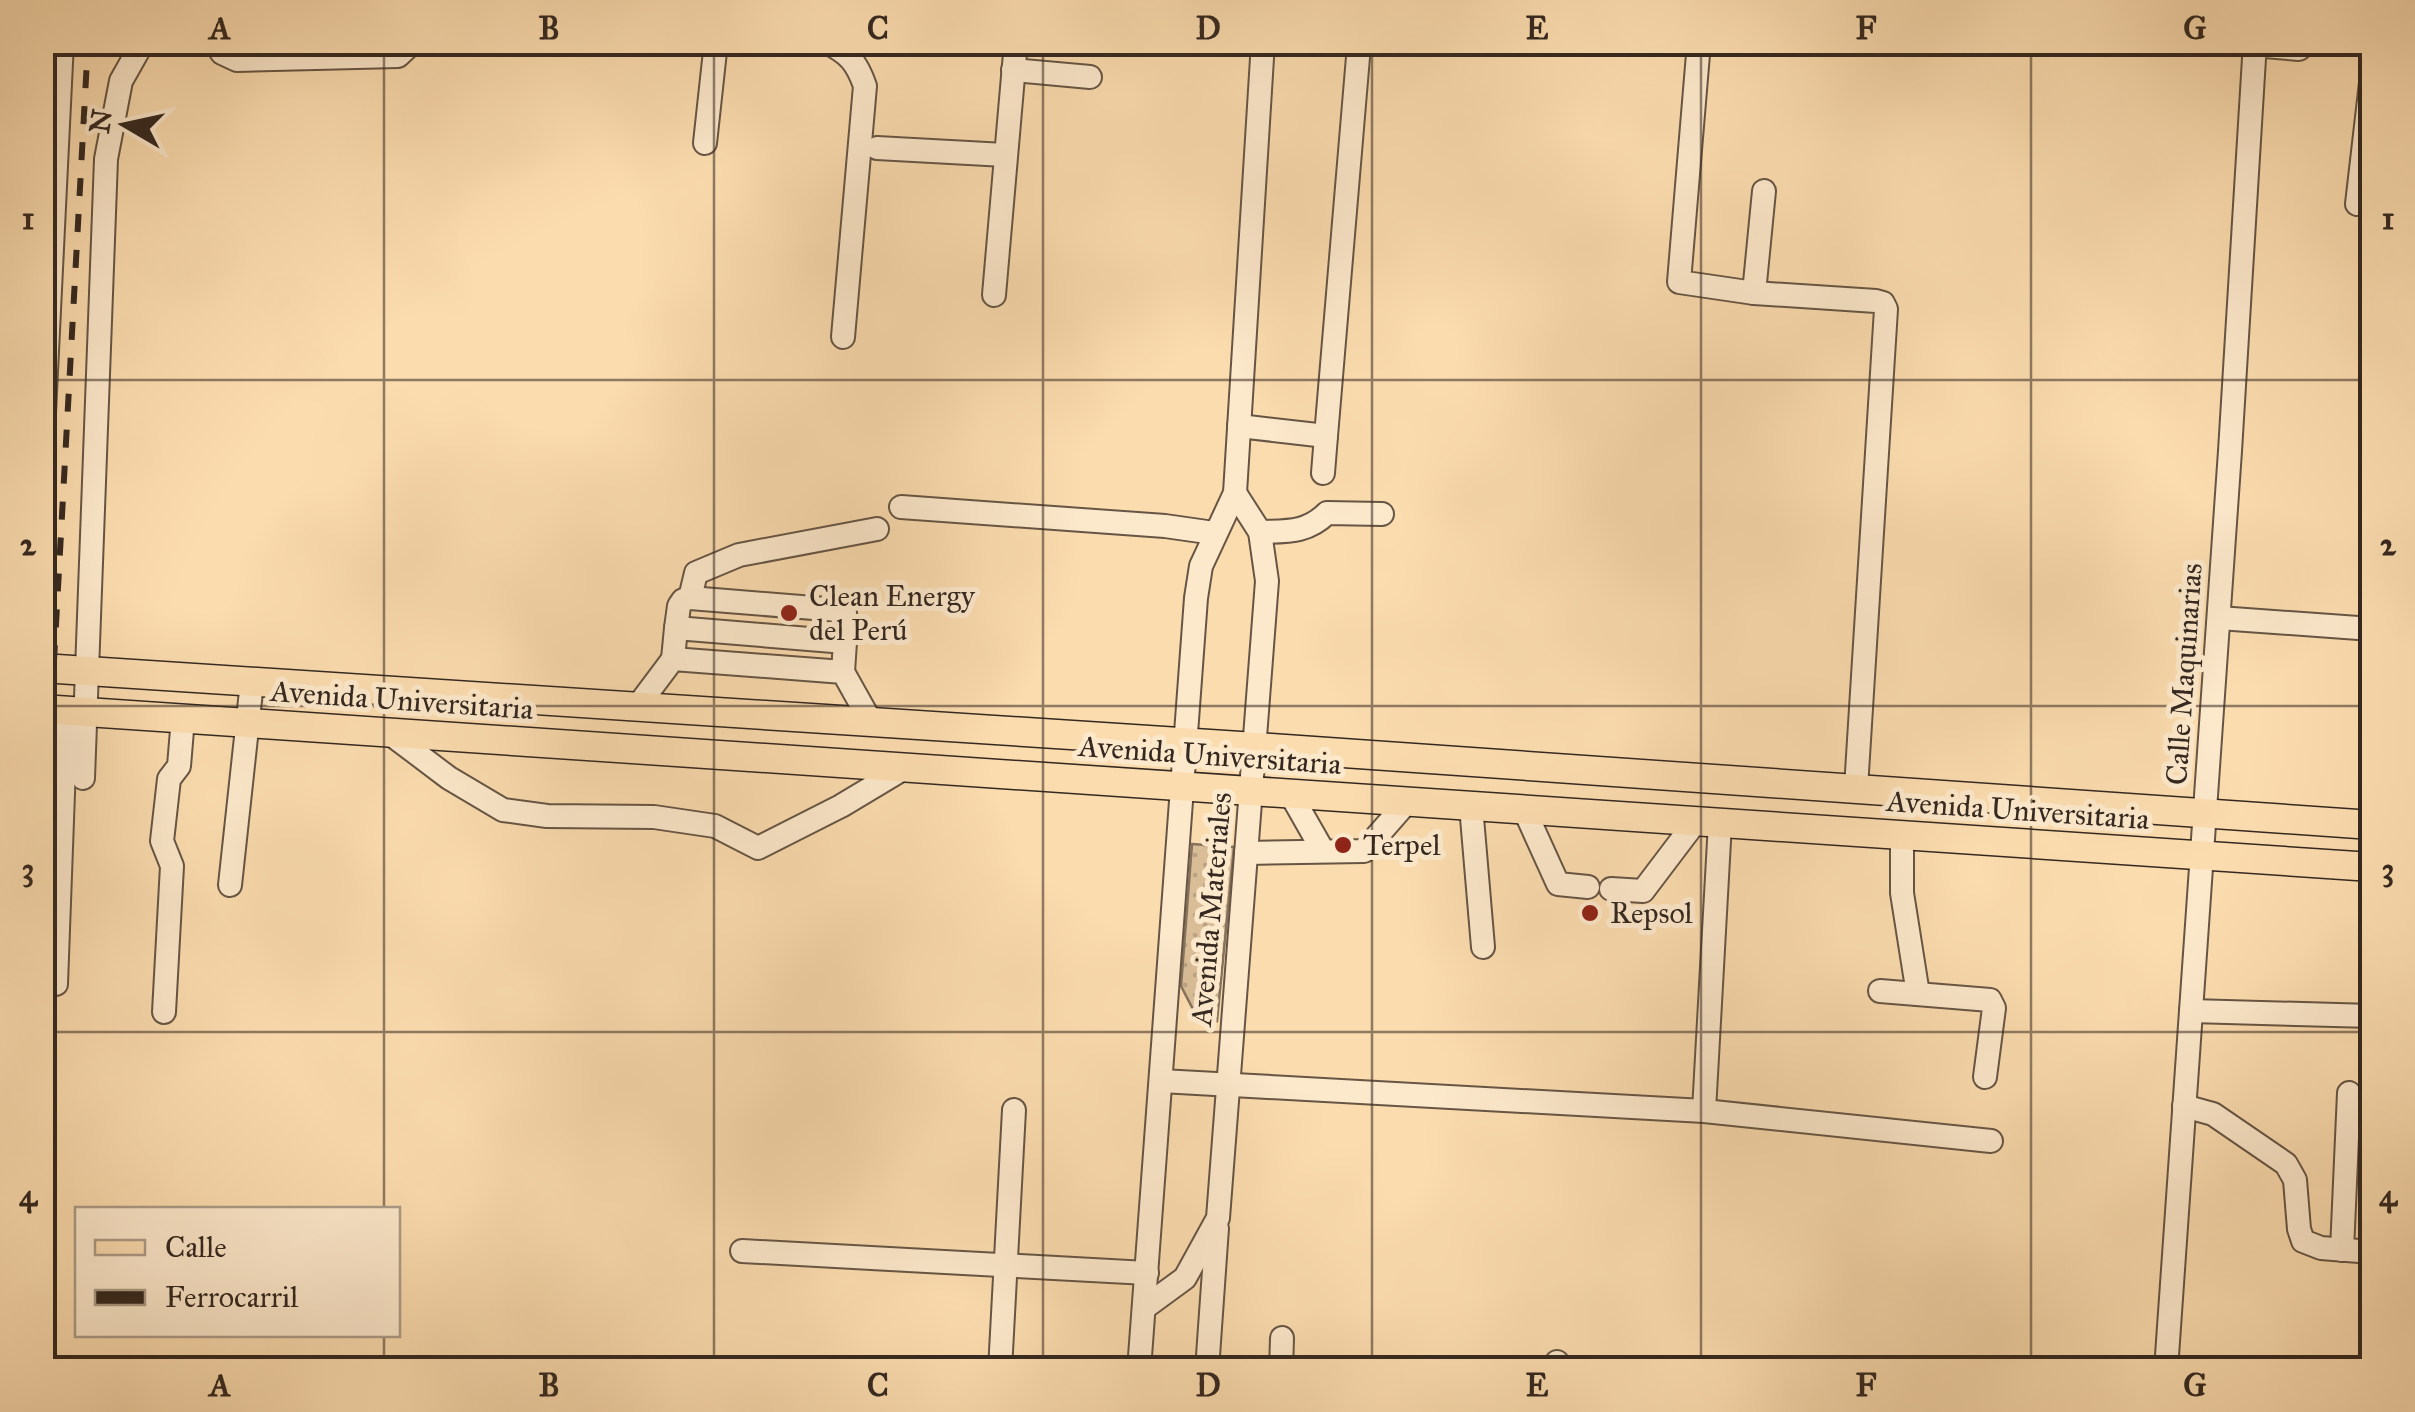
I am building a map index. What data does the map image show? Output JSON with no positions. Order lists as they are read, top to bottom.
{
  "streets": {
    "main road": ["Avenida Universitaria"],
    "street": ["Calle Maquinarias", "Avenida Materiales"]
  },
  "crossings": [
    ["Calle Maquinarias", "Avenida Universitaria"],
    ["Avenida Universitaria", "Avenida Materiales"]
  ],
  "places": ["Clean Energy del Perú", "Terpel", "Repsol"],
  "legend": ["Calle", "Ferrocarril"],
  "north": "left",
  "grid": {
    "columns": [
      "A",
      "B",
      "C",
      "D",
      "E",
      "F",
      "G"
    ],
    "rows": [
      "1",
      "2",
      "3",
      "4"
    ]
  }
}
